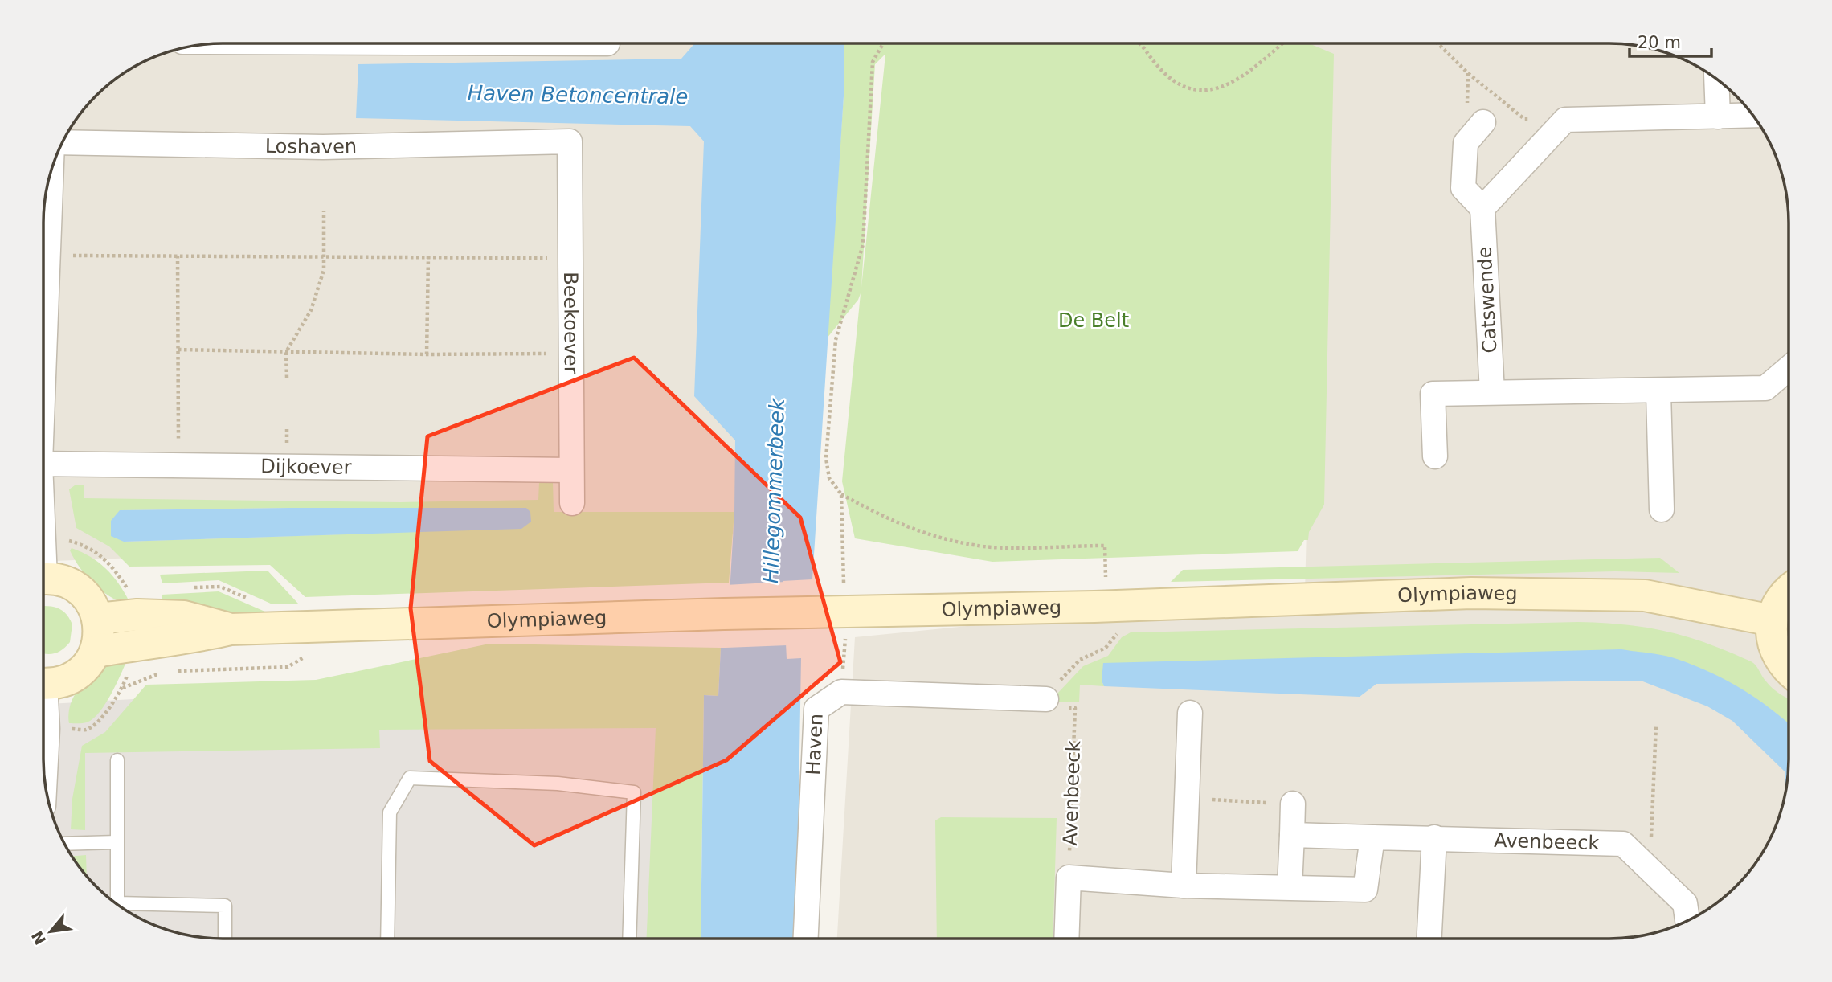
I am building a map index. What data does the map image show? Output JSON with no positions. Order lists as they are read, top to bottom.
{
  "streets": {
    "main road": ["Olympiaweg"],
    "street": [
      "Loshaven",
      "Catswende",
      "Beekoever",
      "Dijkoever",
      "Haven",
      "Avenbeeck"
    ]
  },
  "crossings": [
    ["Loshaven", "Beekoever"],
    ["Beekoever", "Dijkoever"]
  ],
  "water": ["Haven Betoncentrale", "Hillegommerbeek"],
  "parks": ["De Belt"],
  "scale_bar": "20 m",
  "north": "bottom left"
}
